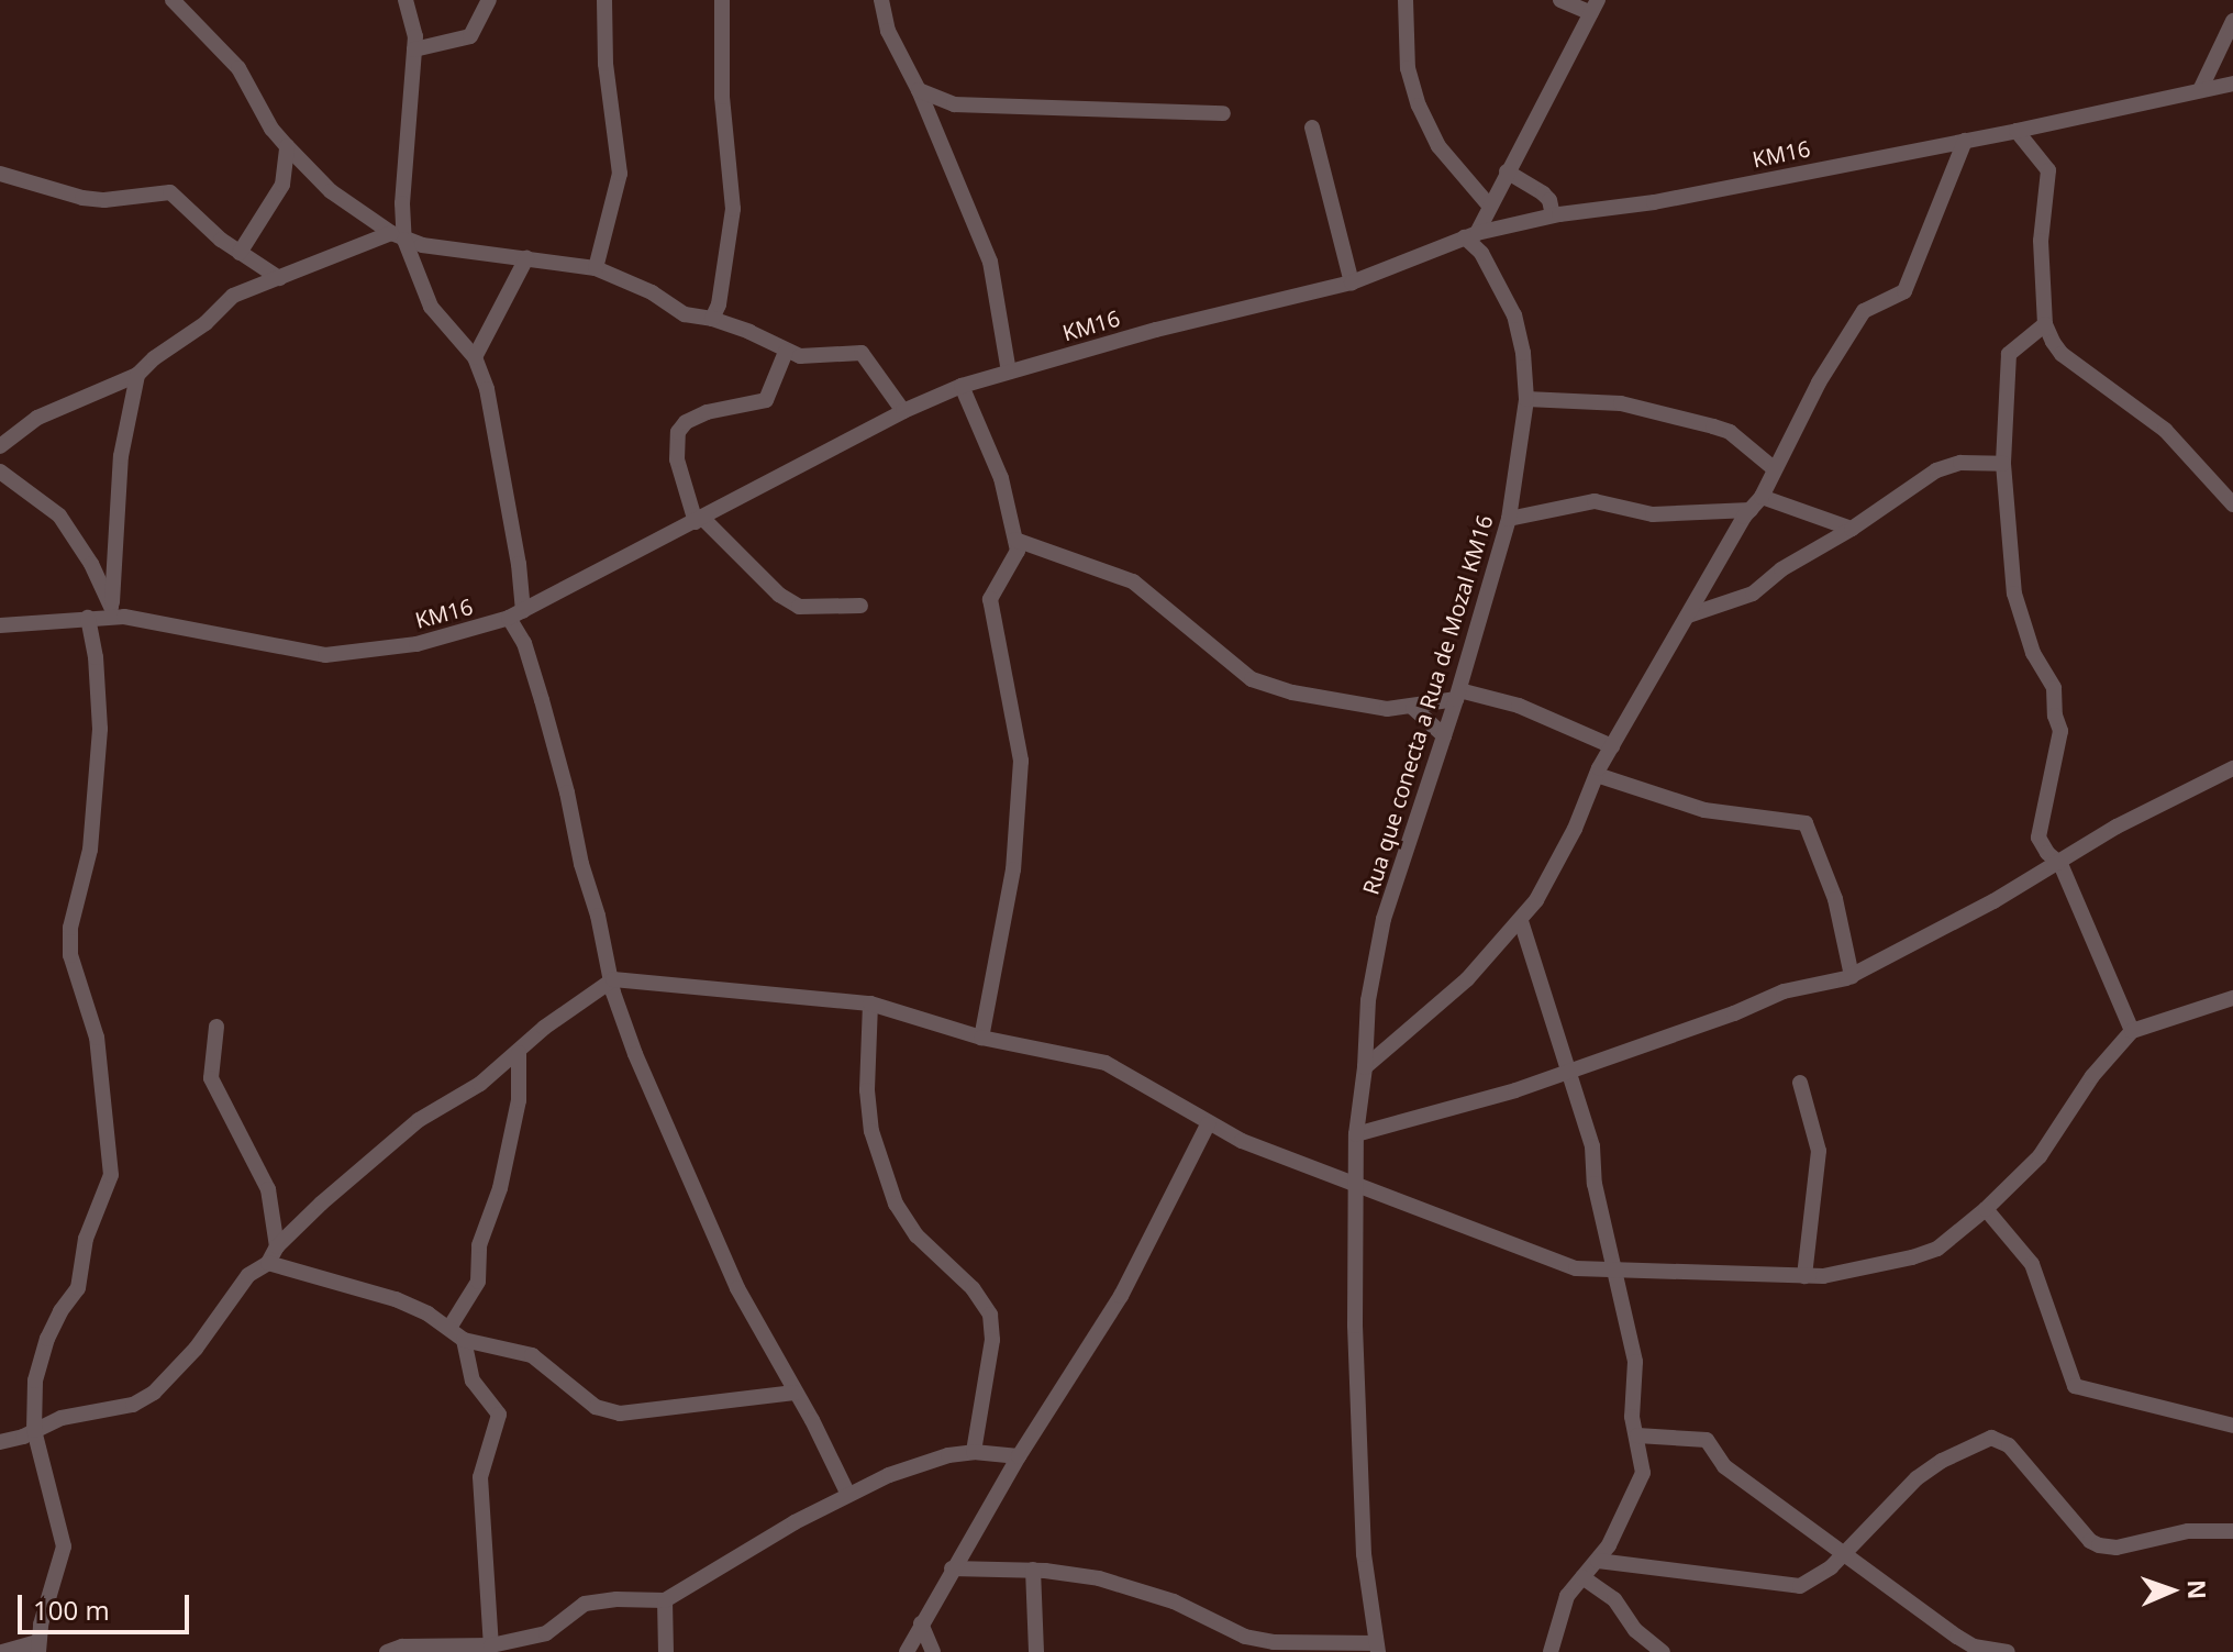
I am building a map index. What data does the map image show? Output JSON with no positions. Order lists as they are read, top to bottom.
{
  "streets": {
    "street": ["KM16", "Rua que conecta a Rua de Mozal KM16"]
  },
  "crossings": [
    ["KM16", "Rua que conecta a Rua de Mozal KM16"]
  ],
  "scale_bar": "100 m",
  "north": "right"
}
